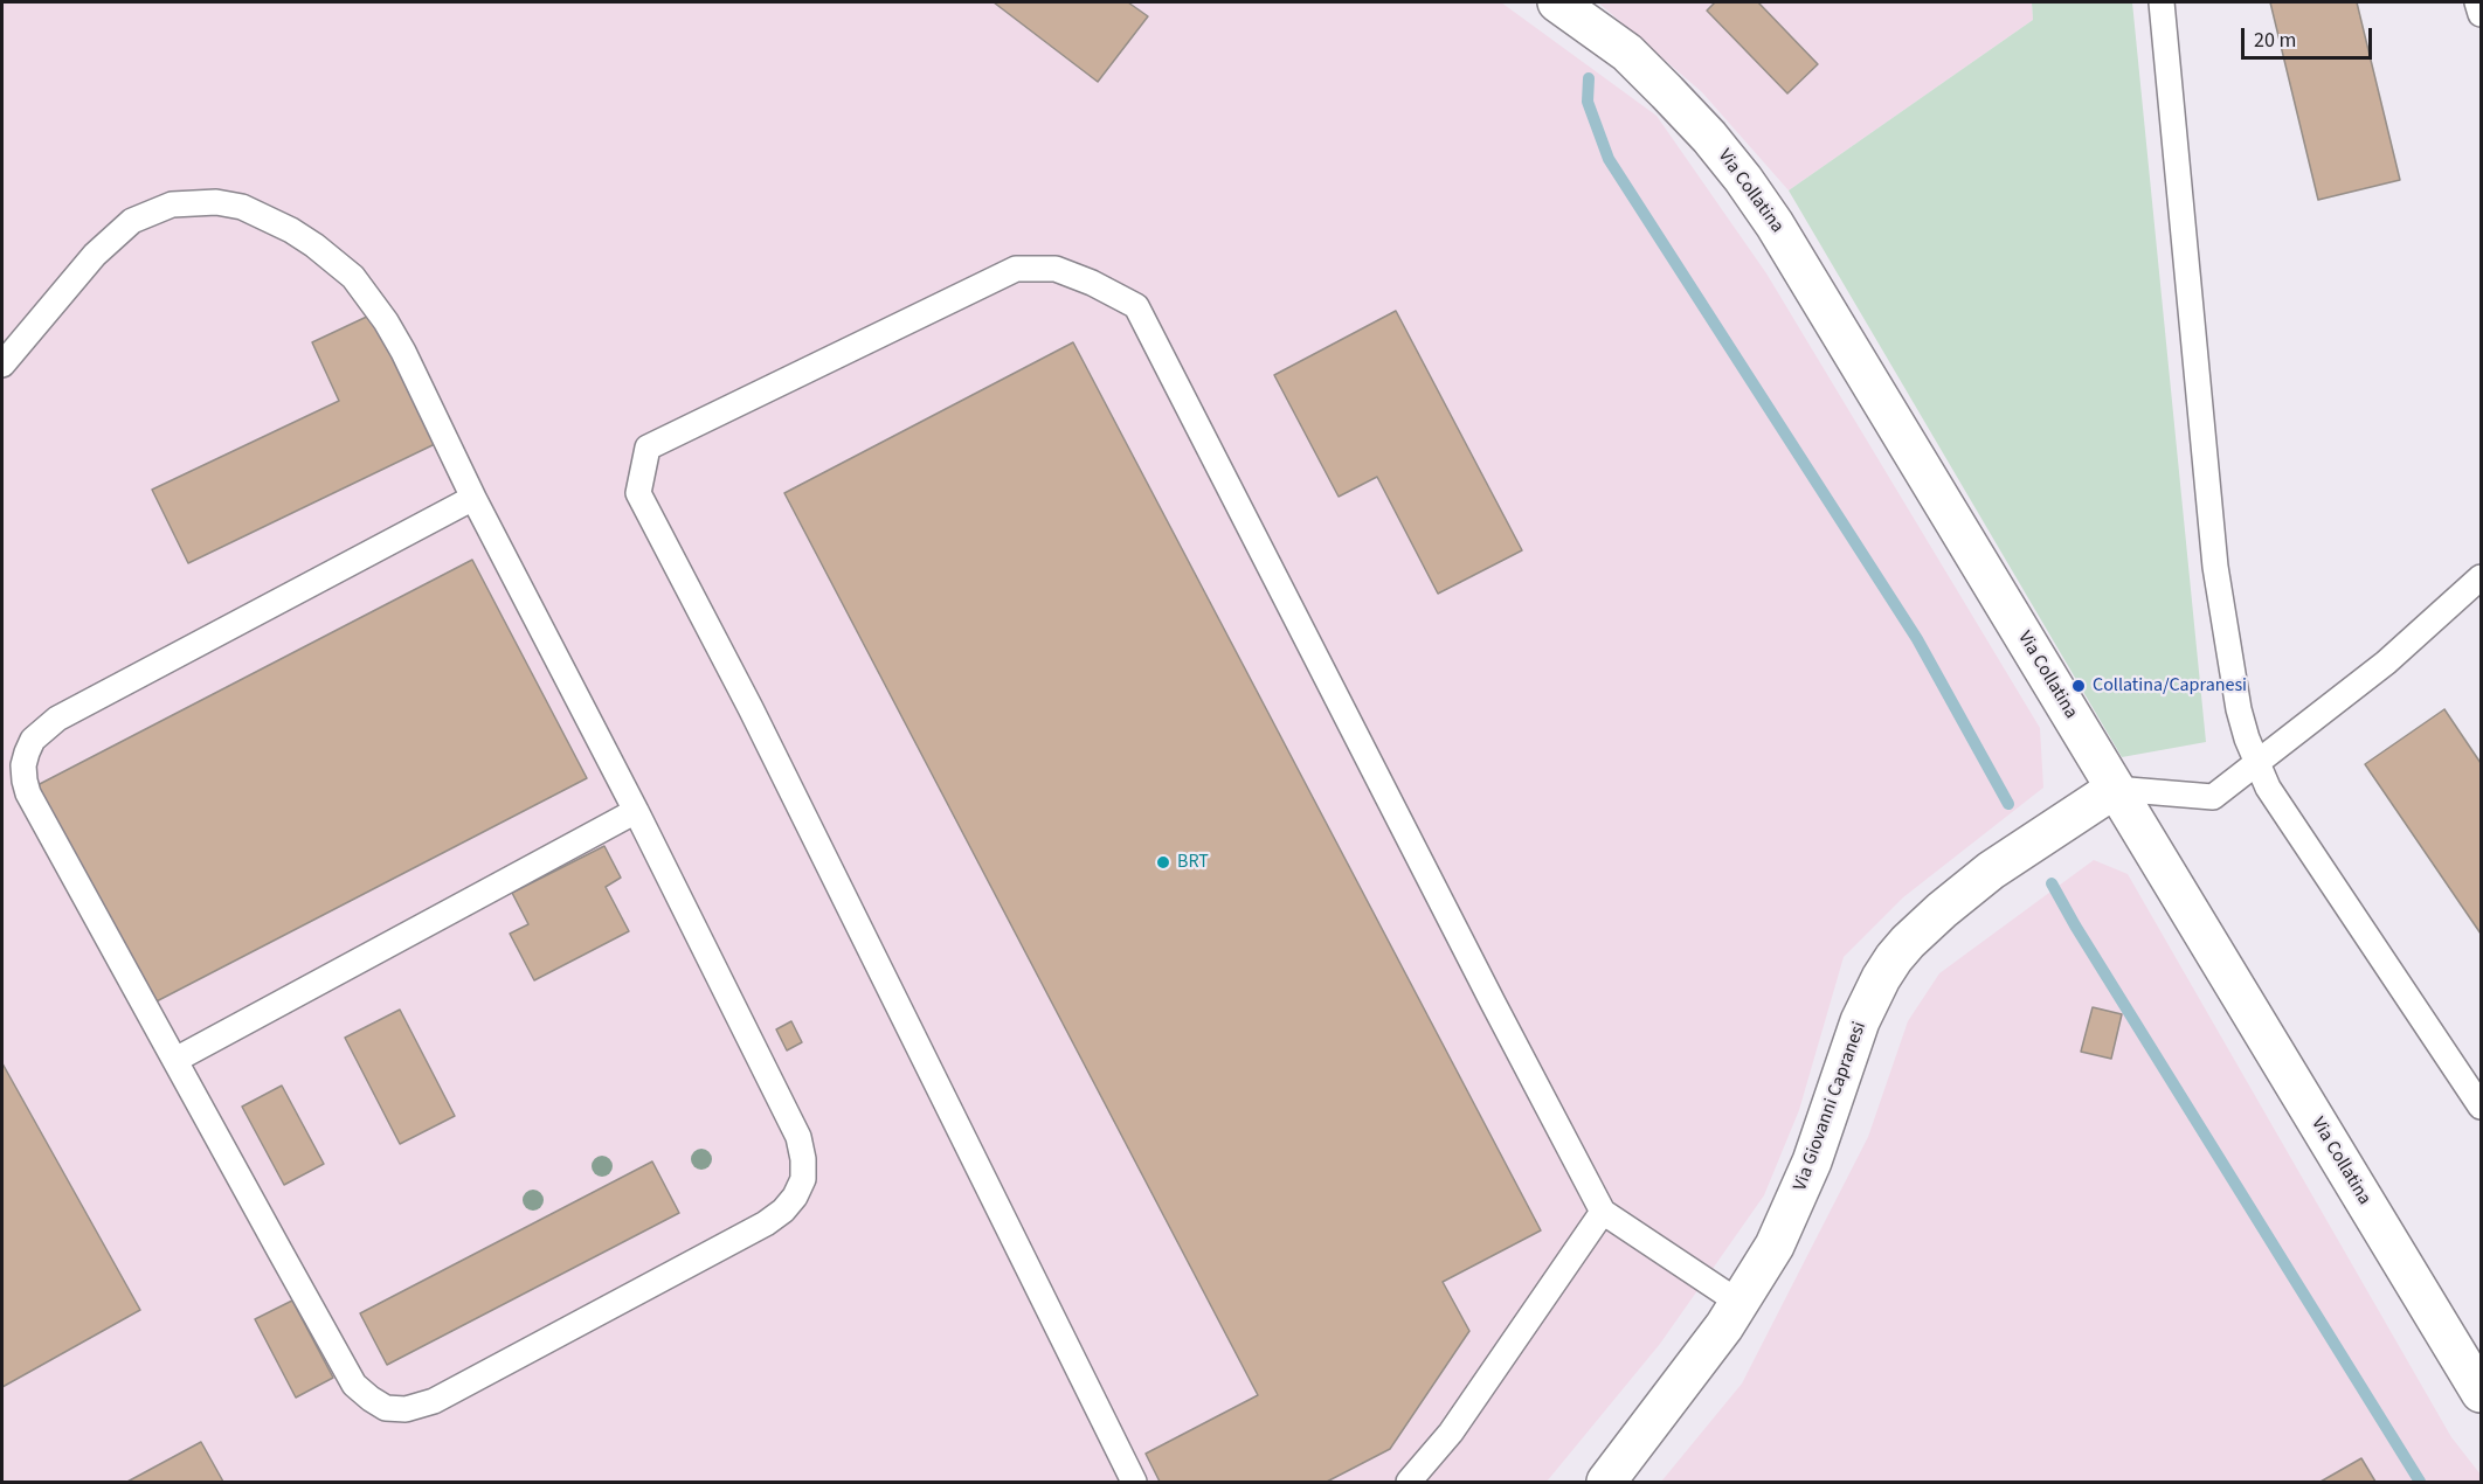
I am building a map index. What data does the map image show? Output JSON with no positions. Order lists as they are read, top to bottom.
{
  "streets": {
    "street": ["Via Collatina", "Via Giovanni Capranesi"]
  },
  "crossings": [
    ["Via Collatina", "Via Giovanni Capranesi"]
  ],
  "places": ["Collatina/Capranesi", "BRT"],
  "scale_bar": "20 m"
}
